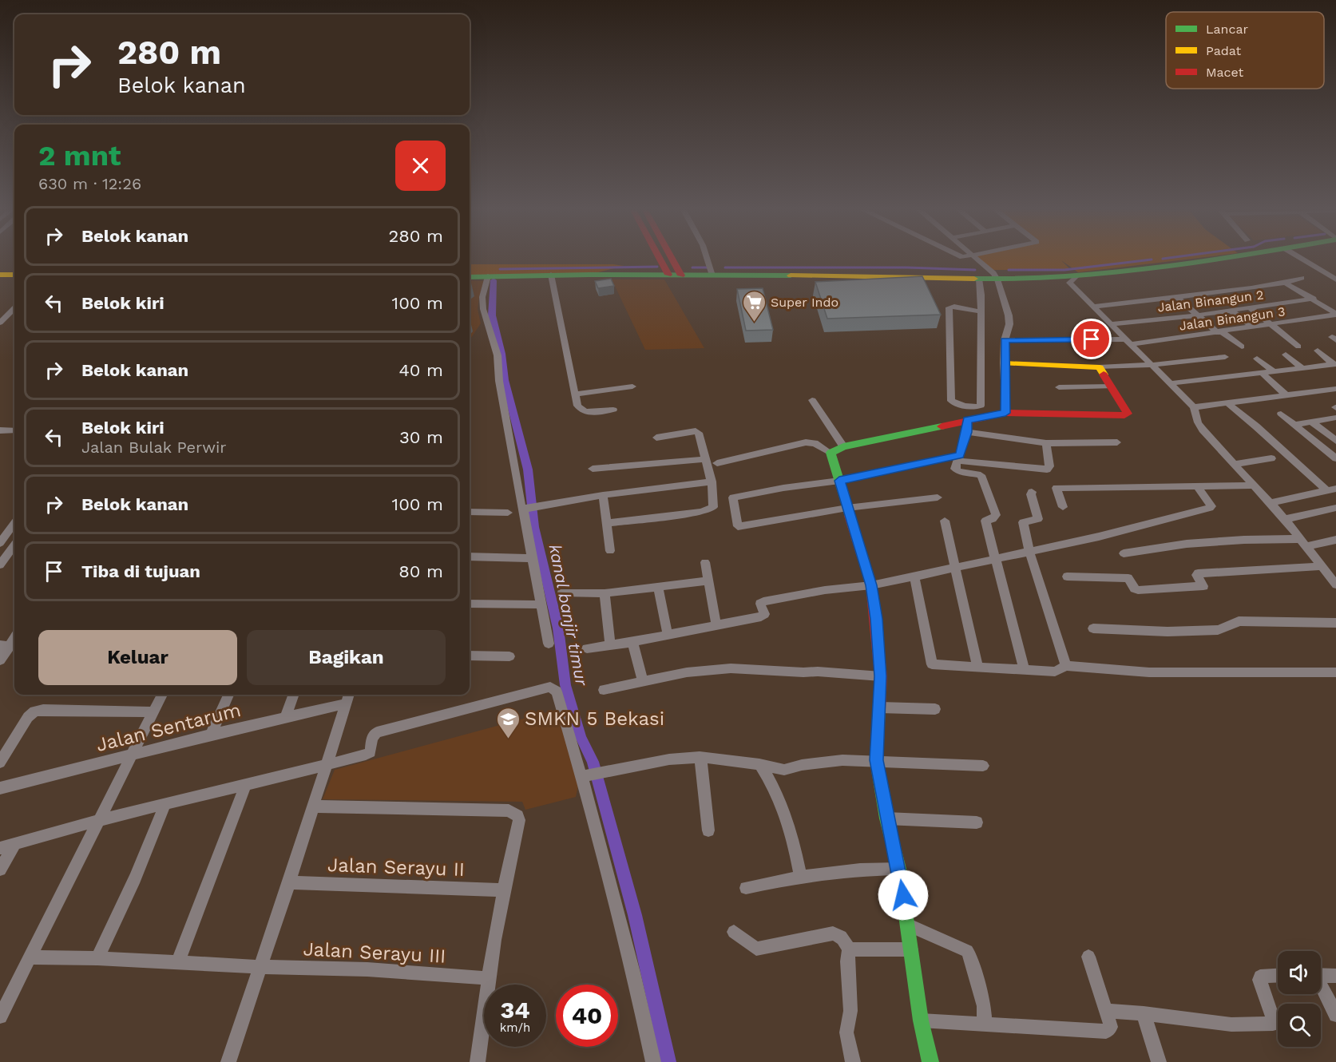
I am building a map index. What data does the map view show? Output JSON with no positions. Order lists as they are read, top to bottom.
{
  "streets": {
    "street": [
      "Jalan Binangun 2",
      "Jalan Binangun 3",
      "Jalan Sentarum",
      "Jalan Serayu II",
      "Jalan Serayu III"
    ]
  },
  "water": ["kanal banjir timur"],
  "places": {
    "supermarket": ["Super Indo"],
    "school or university": ["SMKN 5 Bekasi"]
  },
  "legend": ["Lancar", "Padat", "Macet"],
  "page": {
    "turn": ["280 m", "Belok kanan"],
    "heading": ["2 mnt", "630 m · 12:26"],
    "list": [
      {
        "name": "Belok kanan",
        "value": "280 m"
      },
      {
        "name": "Belok kiri",
        "value": "100 m"
      },
      {
        "name": "Belok kanan",
        "value": "40 m"
      },
      {
        "name": "Belok kiri",
        "note": "Jalan Bulak Perwir",
        "value": "30 m"
      },
      {
        "name": "Belok kanan",
        "value": "100 m"
      },
      {
        "name": "Tiba di tujuan",
        "value": "80 m"
      }
    ],
    "buttons": ["Keluar", "Bagikan"],
    "speed": "34 km/h",
    "limit": "40"
  }
}
